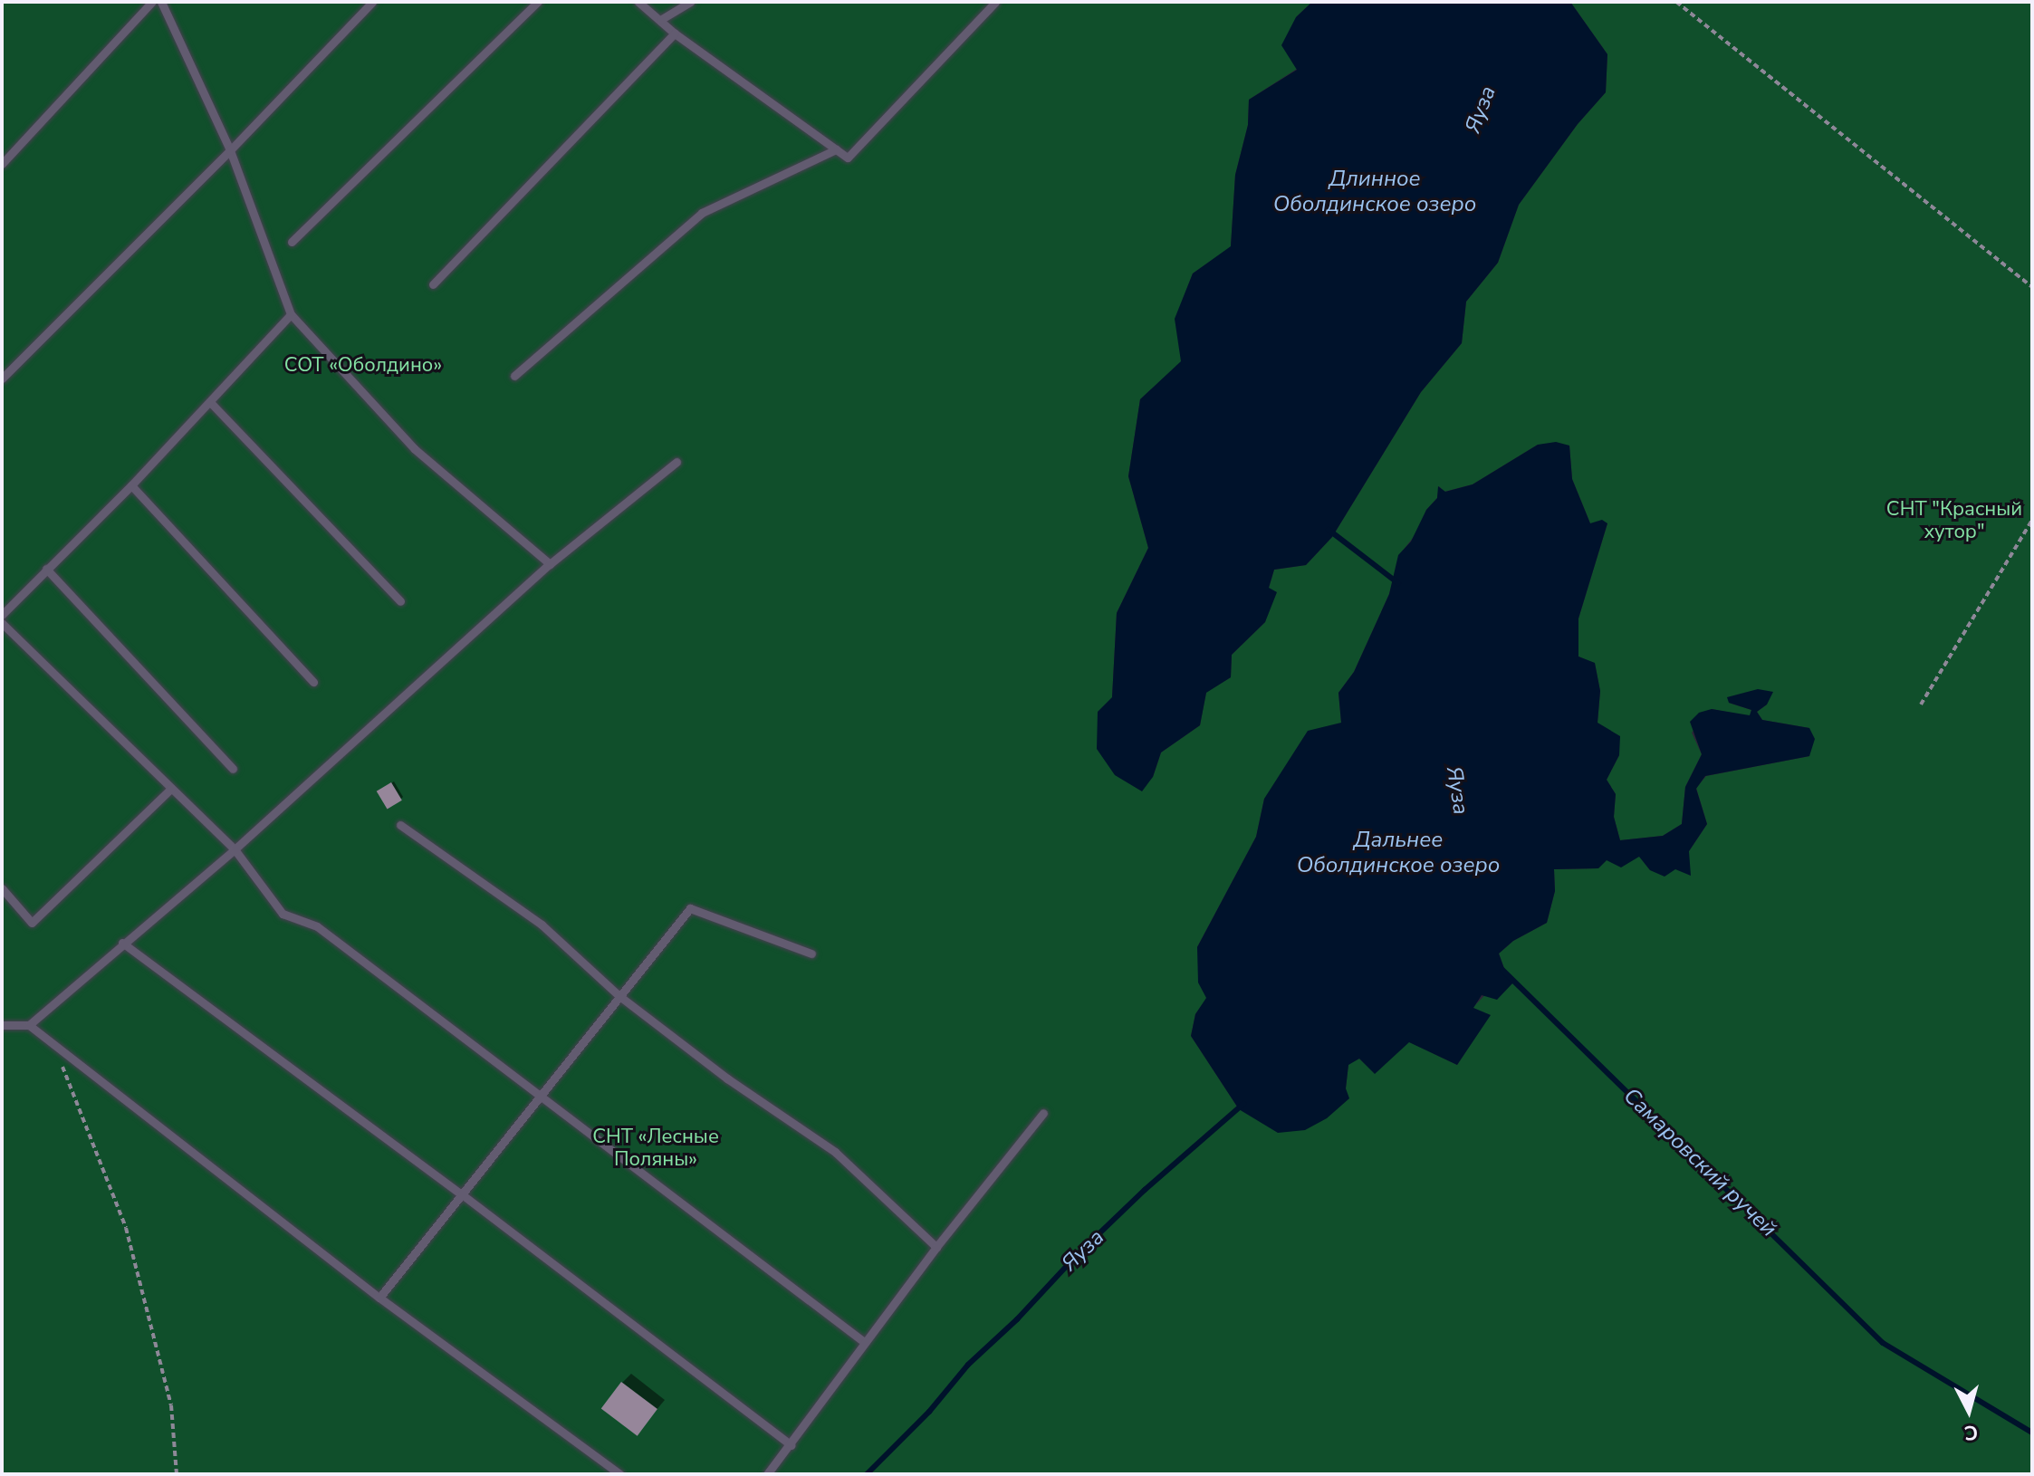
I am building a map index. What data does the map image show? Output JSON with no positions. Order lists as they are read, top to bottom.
{
  "water": [
    "Яуза",
    "Длинное Оболдинское озеро",
    "Дальнее Оболдинское озеро",
    "Самаровский ручей"
  ],
  "parks": ["СОТ «Оболдино»", "СНТ \"Красный хутор\"", "СНТ «Лесные Поляны»"],
  "north": "bottom"
}
